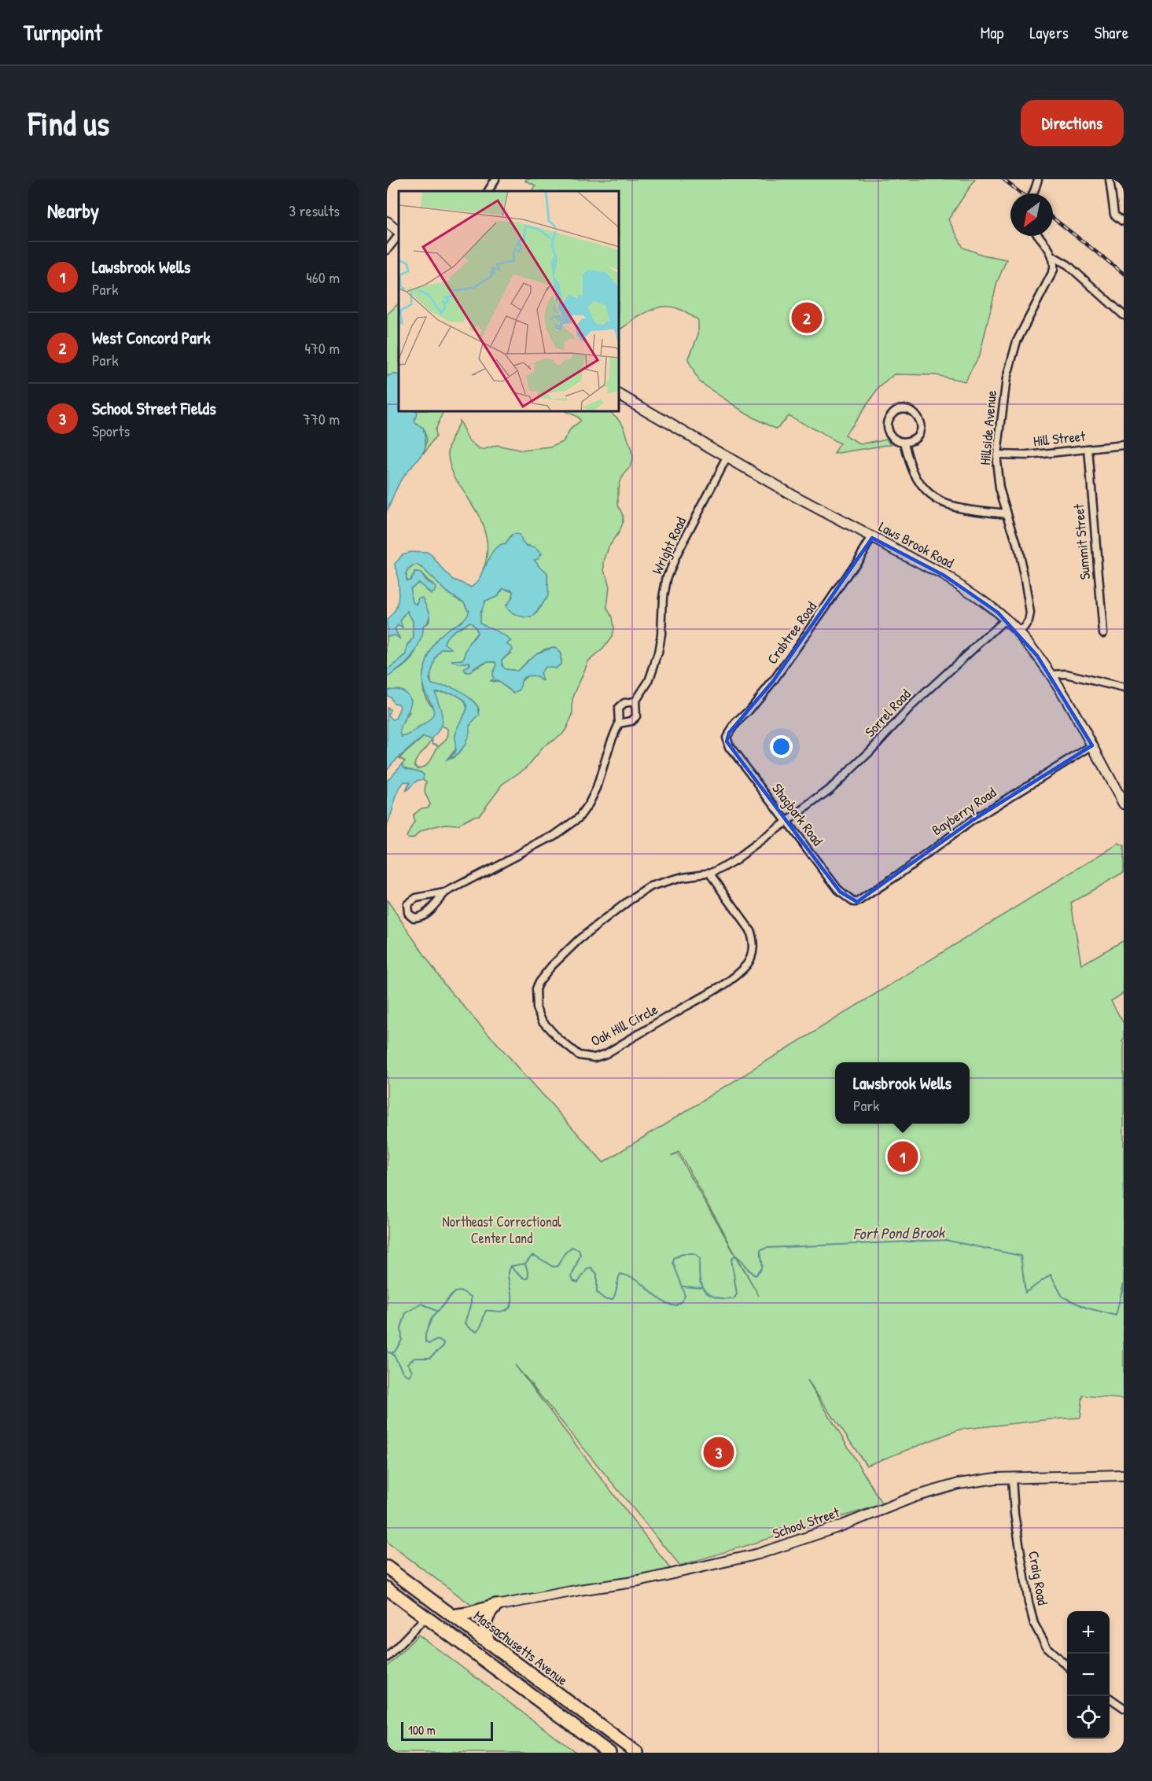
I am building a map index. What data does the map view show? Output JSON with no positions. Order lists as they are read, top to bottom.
{
  "streets": {
    "highway": ["Massachusetts Avenue"],
    "street": [
      "Hillside Avenue",
      "Hill Street",
      "Summit Street",
      "Laws Brook Road",
      "Wright Road",
      "Crabtree Road",
      "Sorrel Road",
      "Bayberry Road",
      "Shagbark Road",
      "Oak Hill Circle",
      "School Street",
      "Craig Road"
    ]
  },
  "crossings": [
    ["Hillside Avenue", "Hill Street"],
    ["Hillside Avenue", "Laws Brook Road"],
    ["Hill Street", "Summit Street"],
    ["Laws Brook Road", "Wright Road"],
    ["Laws Brook Road", "Crabtree Road"],
    ["Laws Brook Road", "Sorrel Road"],
    ["Laws Brook Road", "Bayberry Road"],
    ["Crabtree Road", "Shagbark Road"],
    ["Sorrel Road", "Shagbark Road"],
    ["Sorrel Road", "Oak Hill Circle"],
    ["Bayberry Road", "Shagbark Road"],
    ["Shagbark Road", "Oak Hill Circle"],
    ["School Street", "Craig Road"]
  ],
  "water": ["Fort Pond Brook"],
  "parks": ["Northeast Correctional Center Land"],
  "scale_bar": "100 m",
  "north": "bottom left",
  "page": {
    "header": "Turnpoint",
    "nav": ["Map", "Layers", "Share"],
    "buttons": "Directions",
    "title": "Find us",
    "heading": ["Nearby", "3 results"],
    "list": [
      {
        "mark": "1",
        "name": "Lawsbrook Wells",
        "note": "Park",
        "value": "460 m"
      },
      {
        "mark": "2",
        "name": "West Concord Park",
        "note": "Park",
        "value": "470 m"
      },
      {
        "mark": "3",
        "name": "School Street Fields",
        "note": "Sports",
        "value": "770 m"
      }
    ],
    "pins": ["2", "1", "3"],
    "popup": ["Lawsbrook Wells", "Park"],
    "map_buttons": ["+", "−"],
    "scale": "100 m"
  }
}
